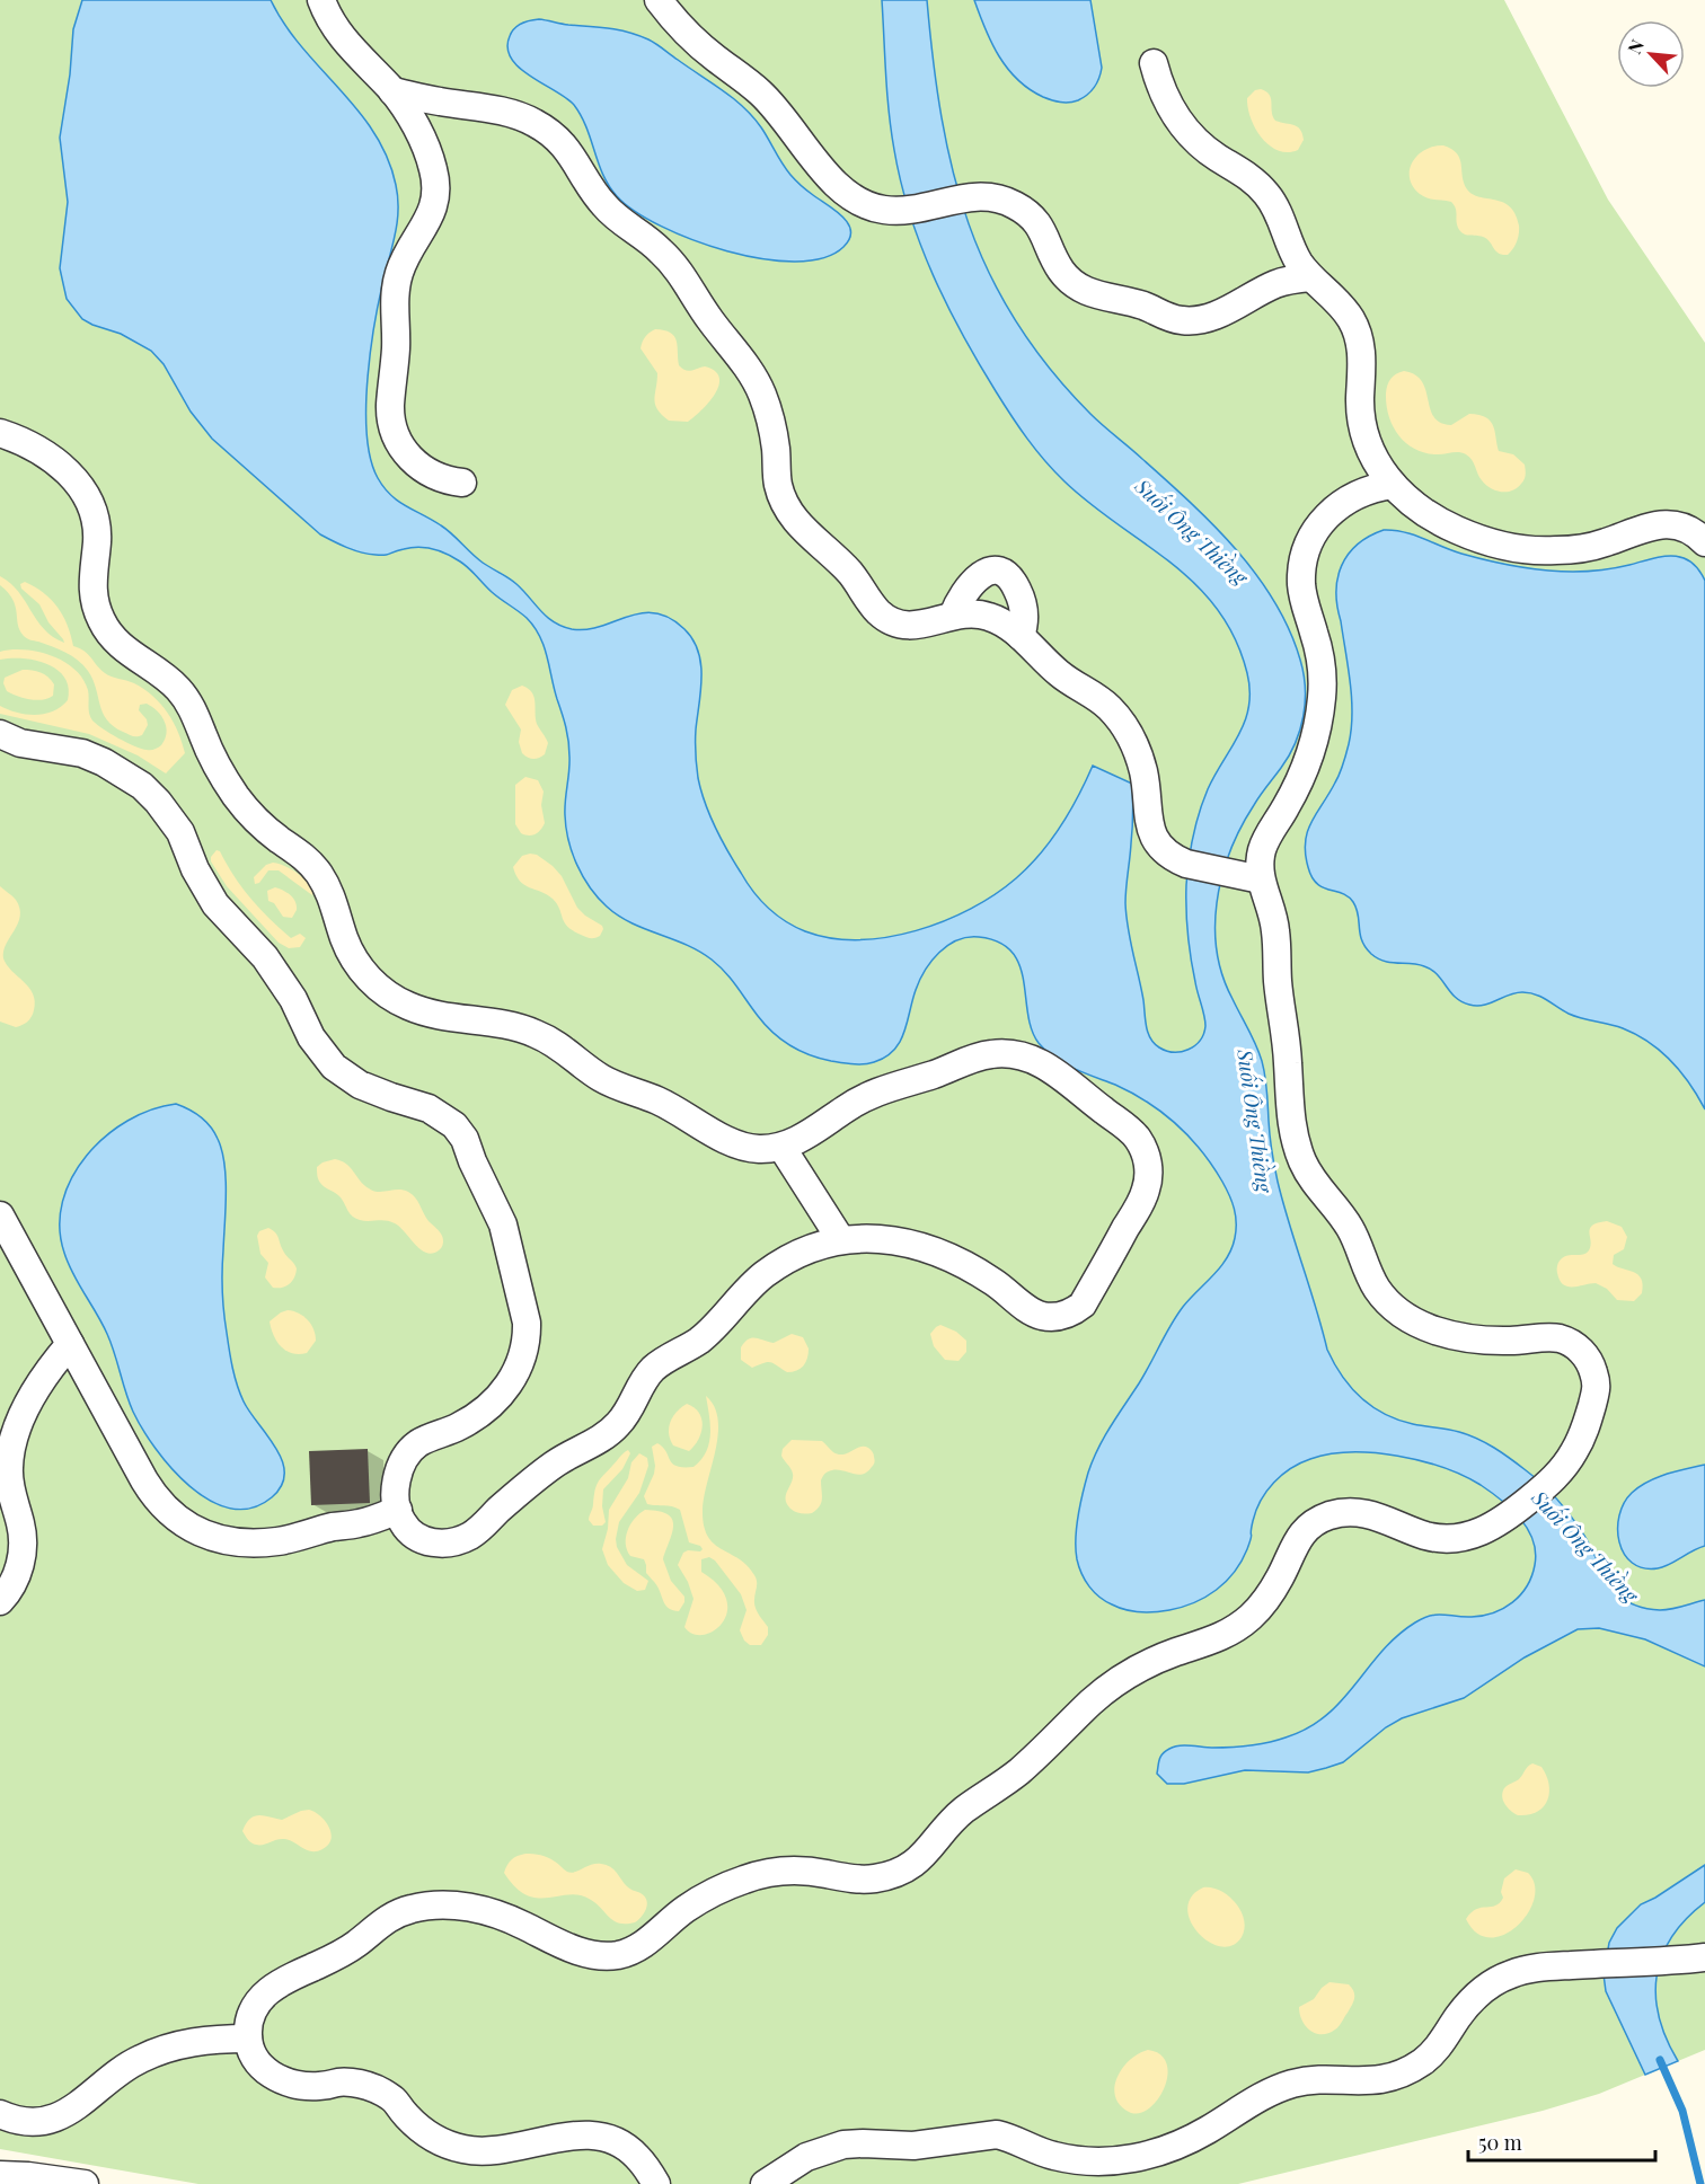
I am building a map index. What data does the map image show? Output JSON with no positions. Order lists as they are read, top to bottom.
{
  "water": ["Suối Ông Thiềng"],
  "scale_bar": "50 m",
  "north": "top left"
}
